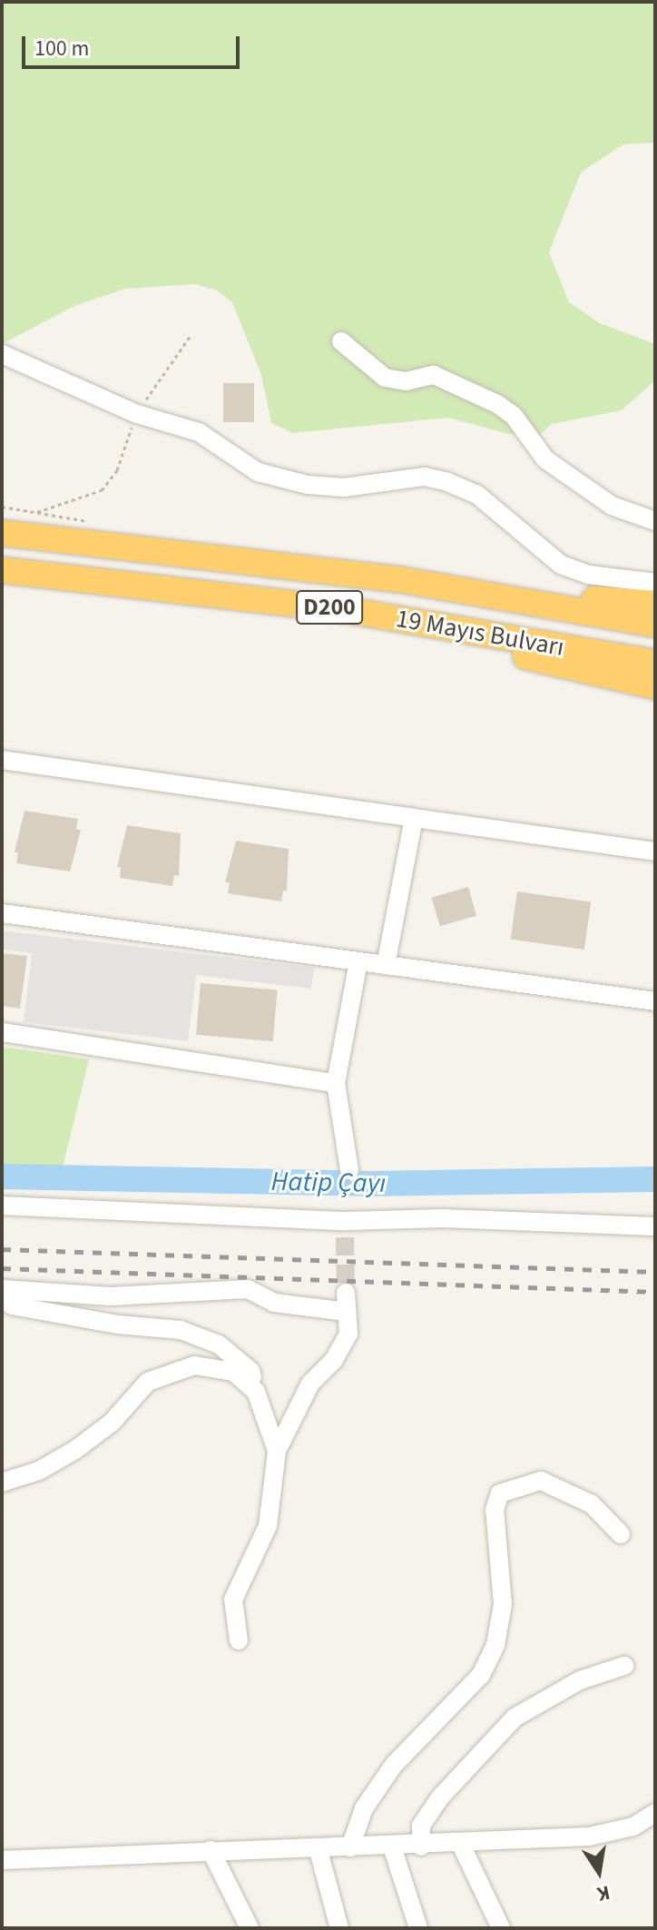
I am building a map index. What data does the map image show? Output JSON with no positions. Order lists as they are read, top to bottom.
{
  "streets": {
    "highway": ["D200", "19 Mayıs Bulvarı"]
  },
  "water": ["Hatip Çayı"],
  "scale_bar": "100 m",
  "north": "bottom"
}
